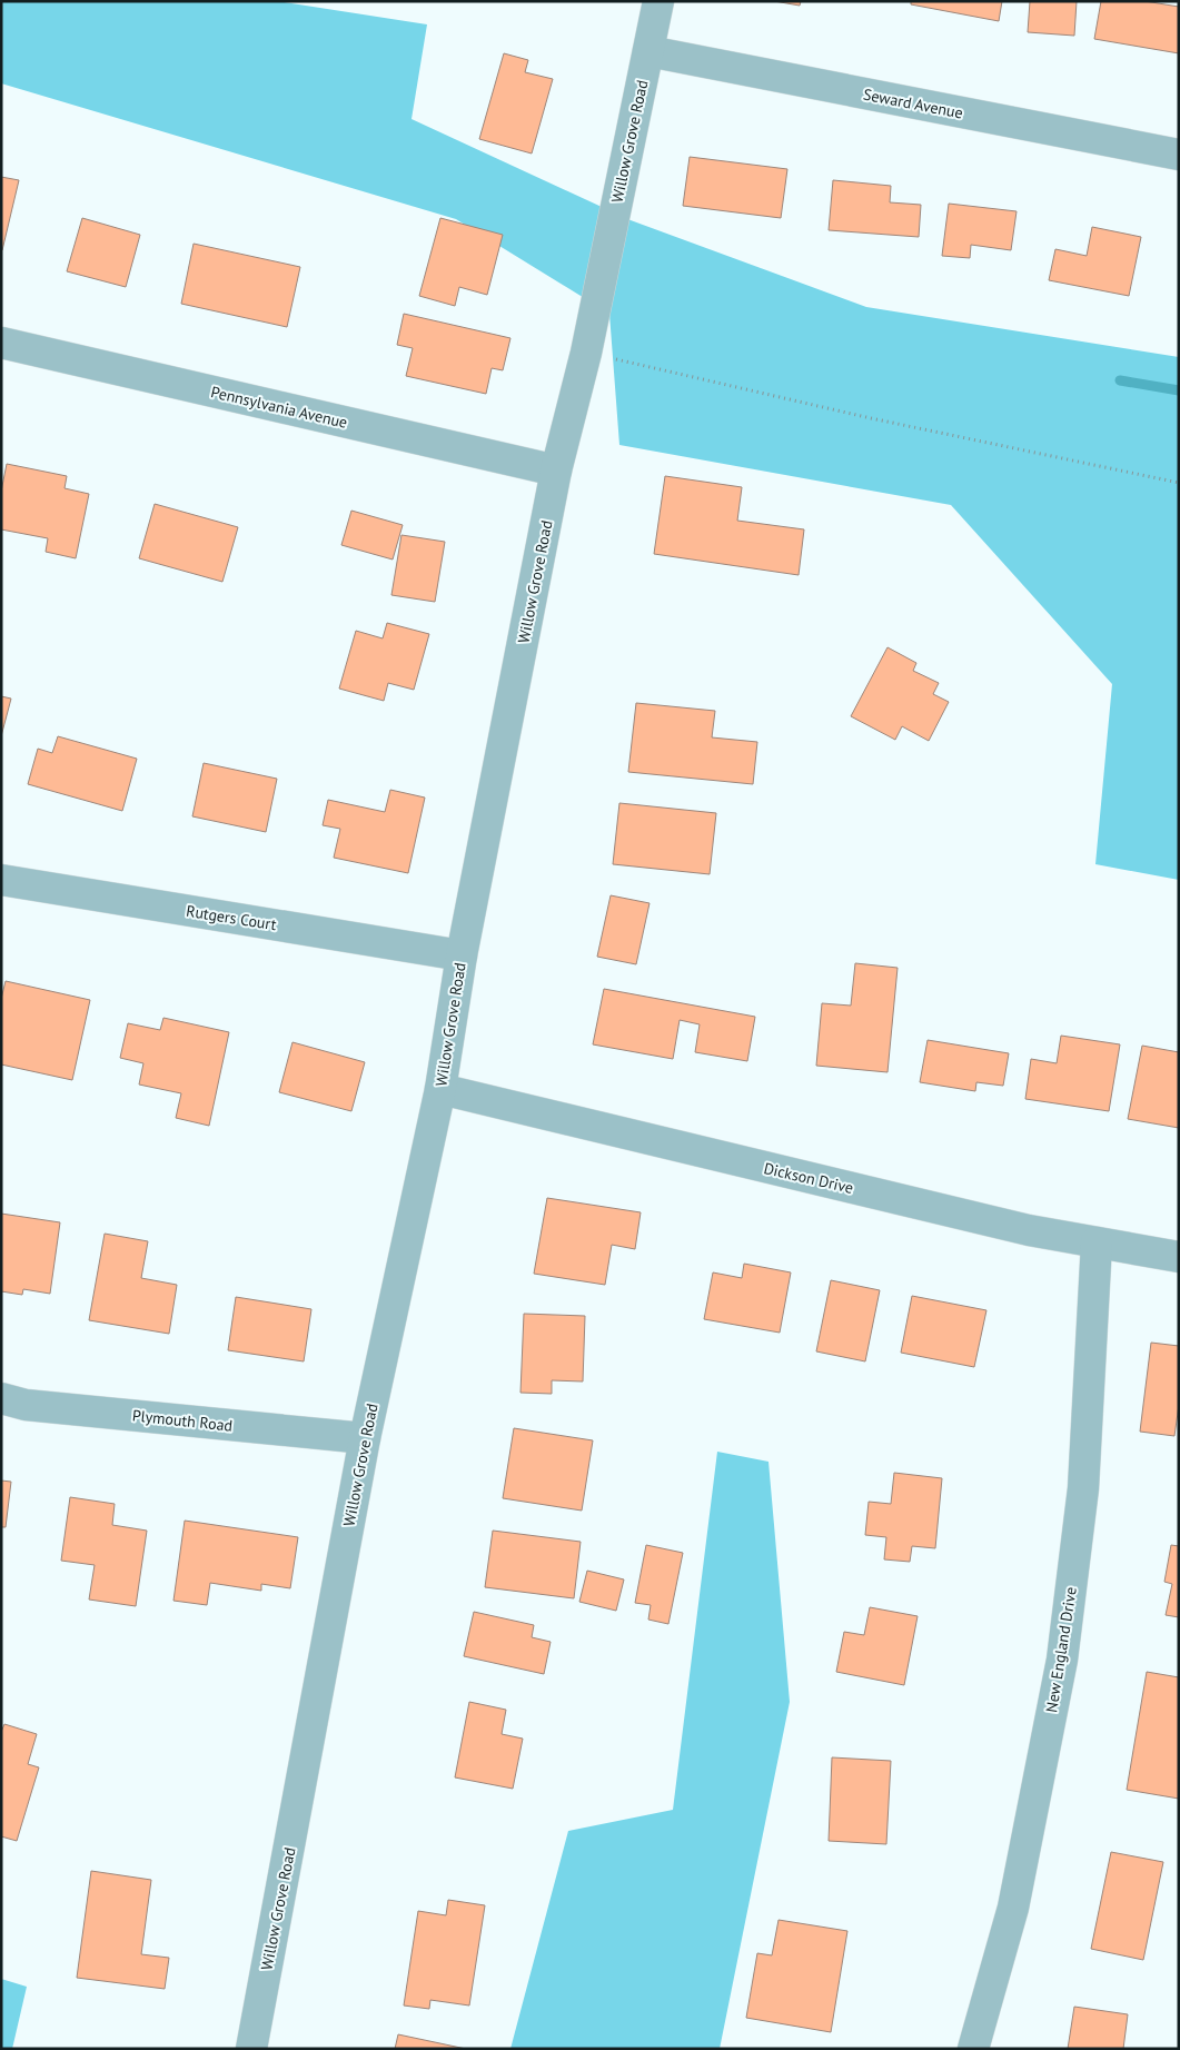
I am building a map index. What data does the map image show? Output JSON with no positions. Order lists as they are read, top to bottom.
{
  "streets": {
    "street": [
      "Seward Avenue",
      "Willow Grove Road",
      "Pennsylvania Avenue",
      "Rutgers Court",
      "Dickson Drive",
      "Plymouth Road",
      "New England Drive"
    ]
  },
  "crossings": [
    ["Seward Avenue", "Willow Grove Road"],
    ["Willow Grove Road", "Pennsylvania Avenue"],
    ["Willow Grove Road", "Rutgers Court"],
    ["Willow Grove Road", "Dickson Drive"],
    ["Willow Grove Road", "Plymouth Road"],
    ["Dickson Drive", "New England Drive"]
  ]
}
